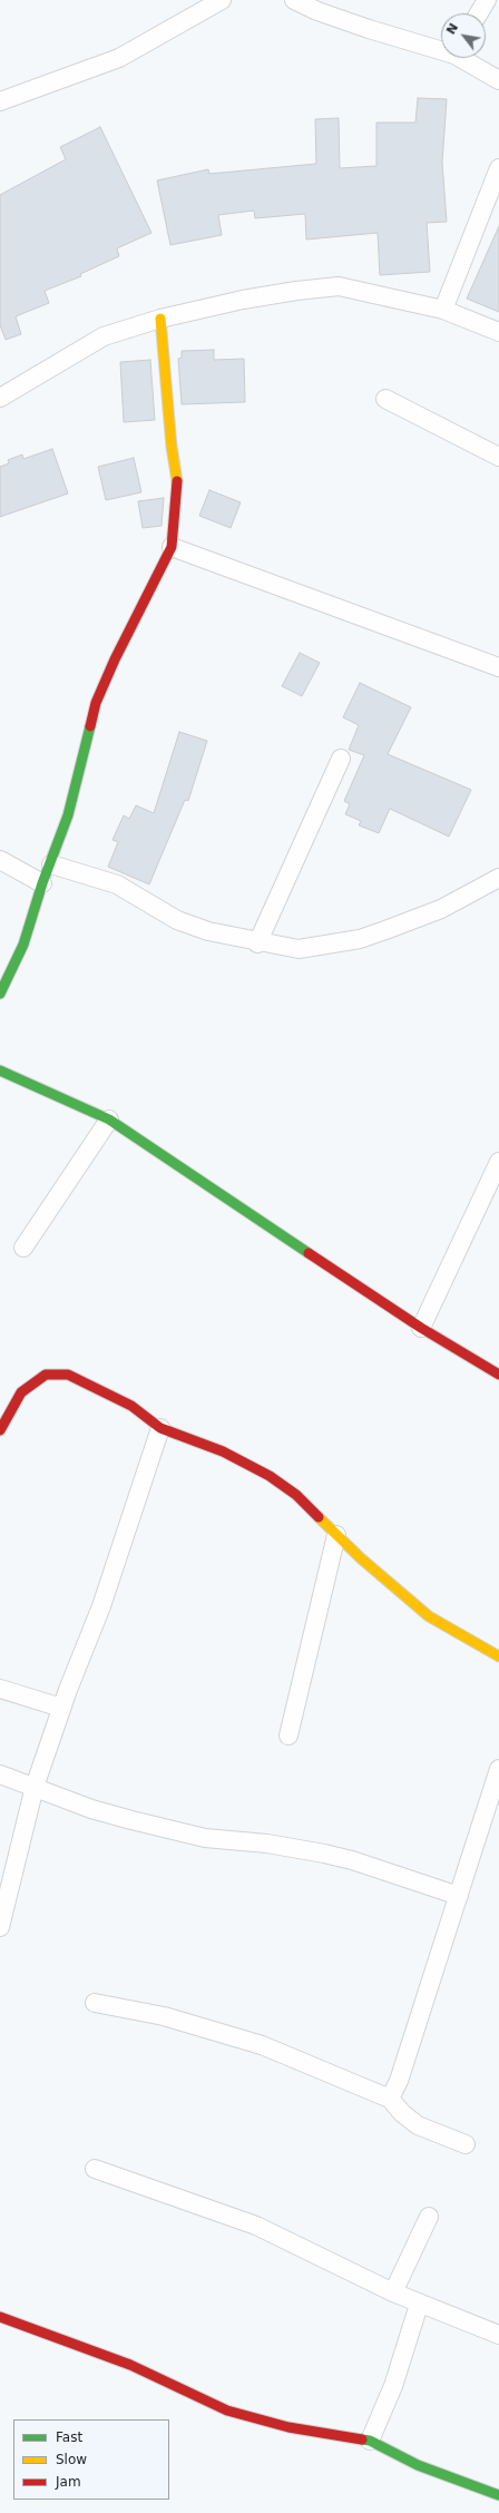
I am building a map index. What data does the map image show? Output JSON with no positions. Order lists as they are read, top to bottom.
{
  "legend": ["Fast", "Slow", "Jam"],
  "north": "top left"
}
